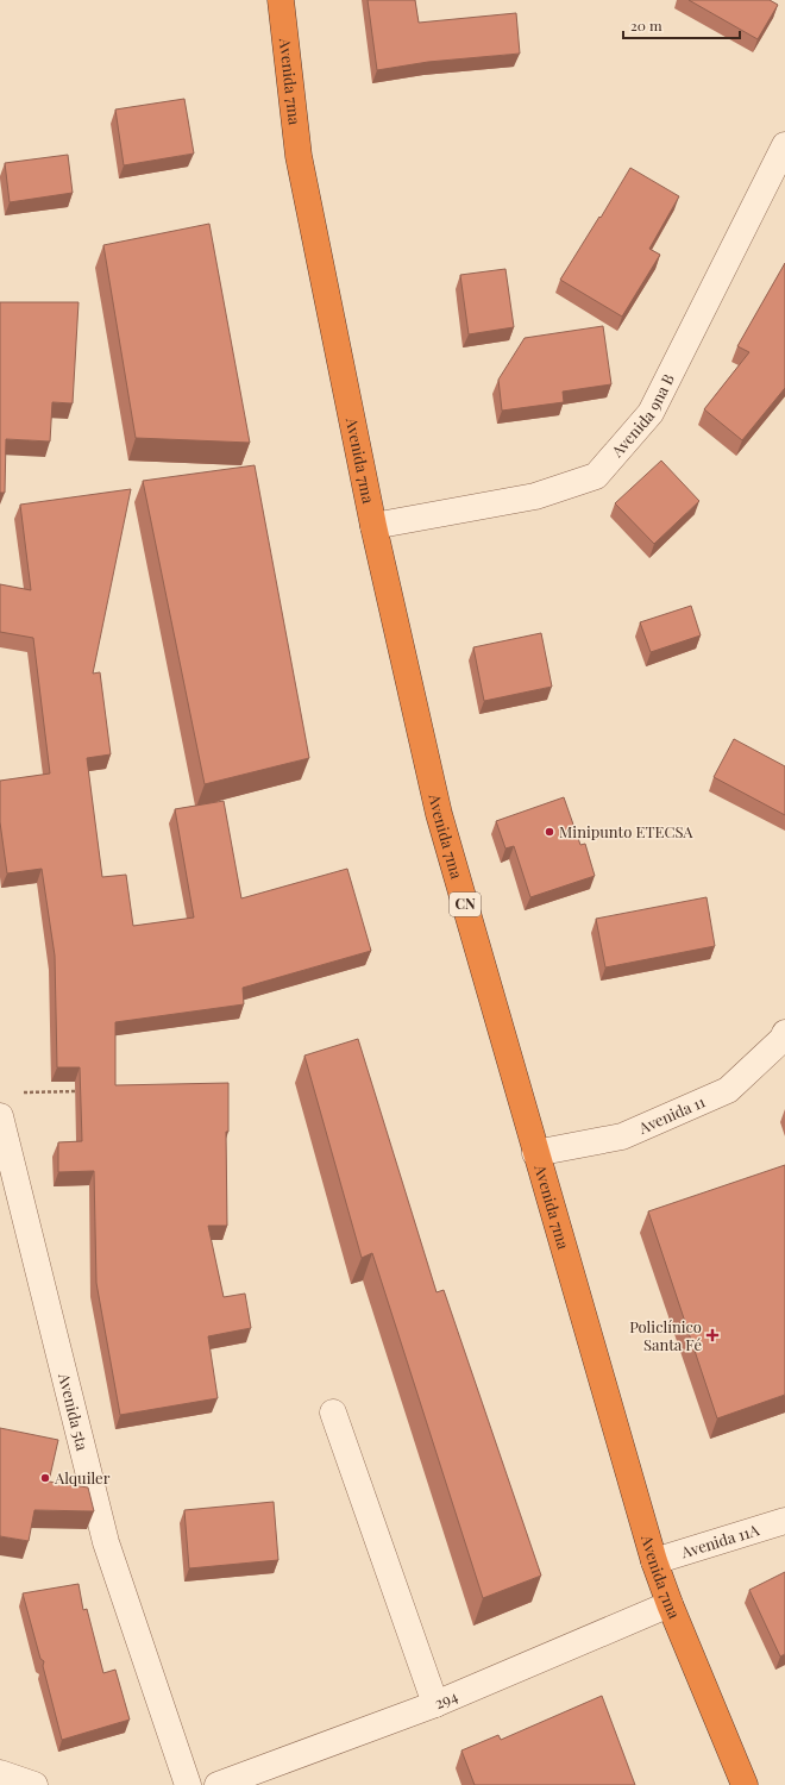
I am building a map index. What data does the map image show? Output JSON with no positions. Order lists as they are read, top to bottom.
{
  "streets": {
    "highway": ["Avenida 7ma", "CN"],
    "street": [
      "Avenida 9na B",
      "Avenida 11",
      "Avenida 5ta",
      "Avenida 11A",
      "294"
    ]
  },
  "crossings": [
    ["Avenida 7ma", "Avenida 9na B"],
    ["Avenida 7ma", "Avenida 11"],
    ["Avenida 7ma", "Avenida 11A"],
    ["Avenida 7ma", "294"]
  ],
  "places": {
    "other": ["Minipunto ETECSA", "Alquiler"],
    "health": ["Policlínico Santa Fé"]
  },
  "scale_bar": "20 m"
}
